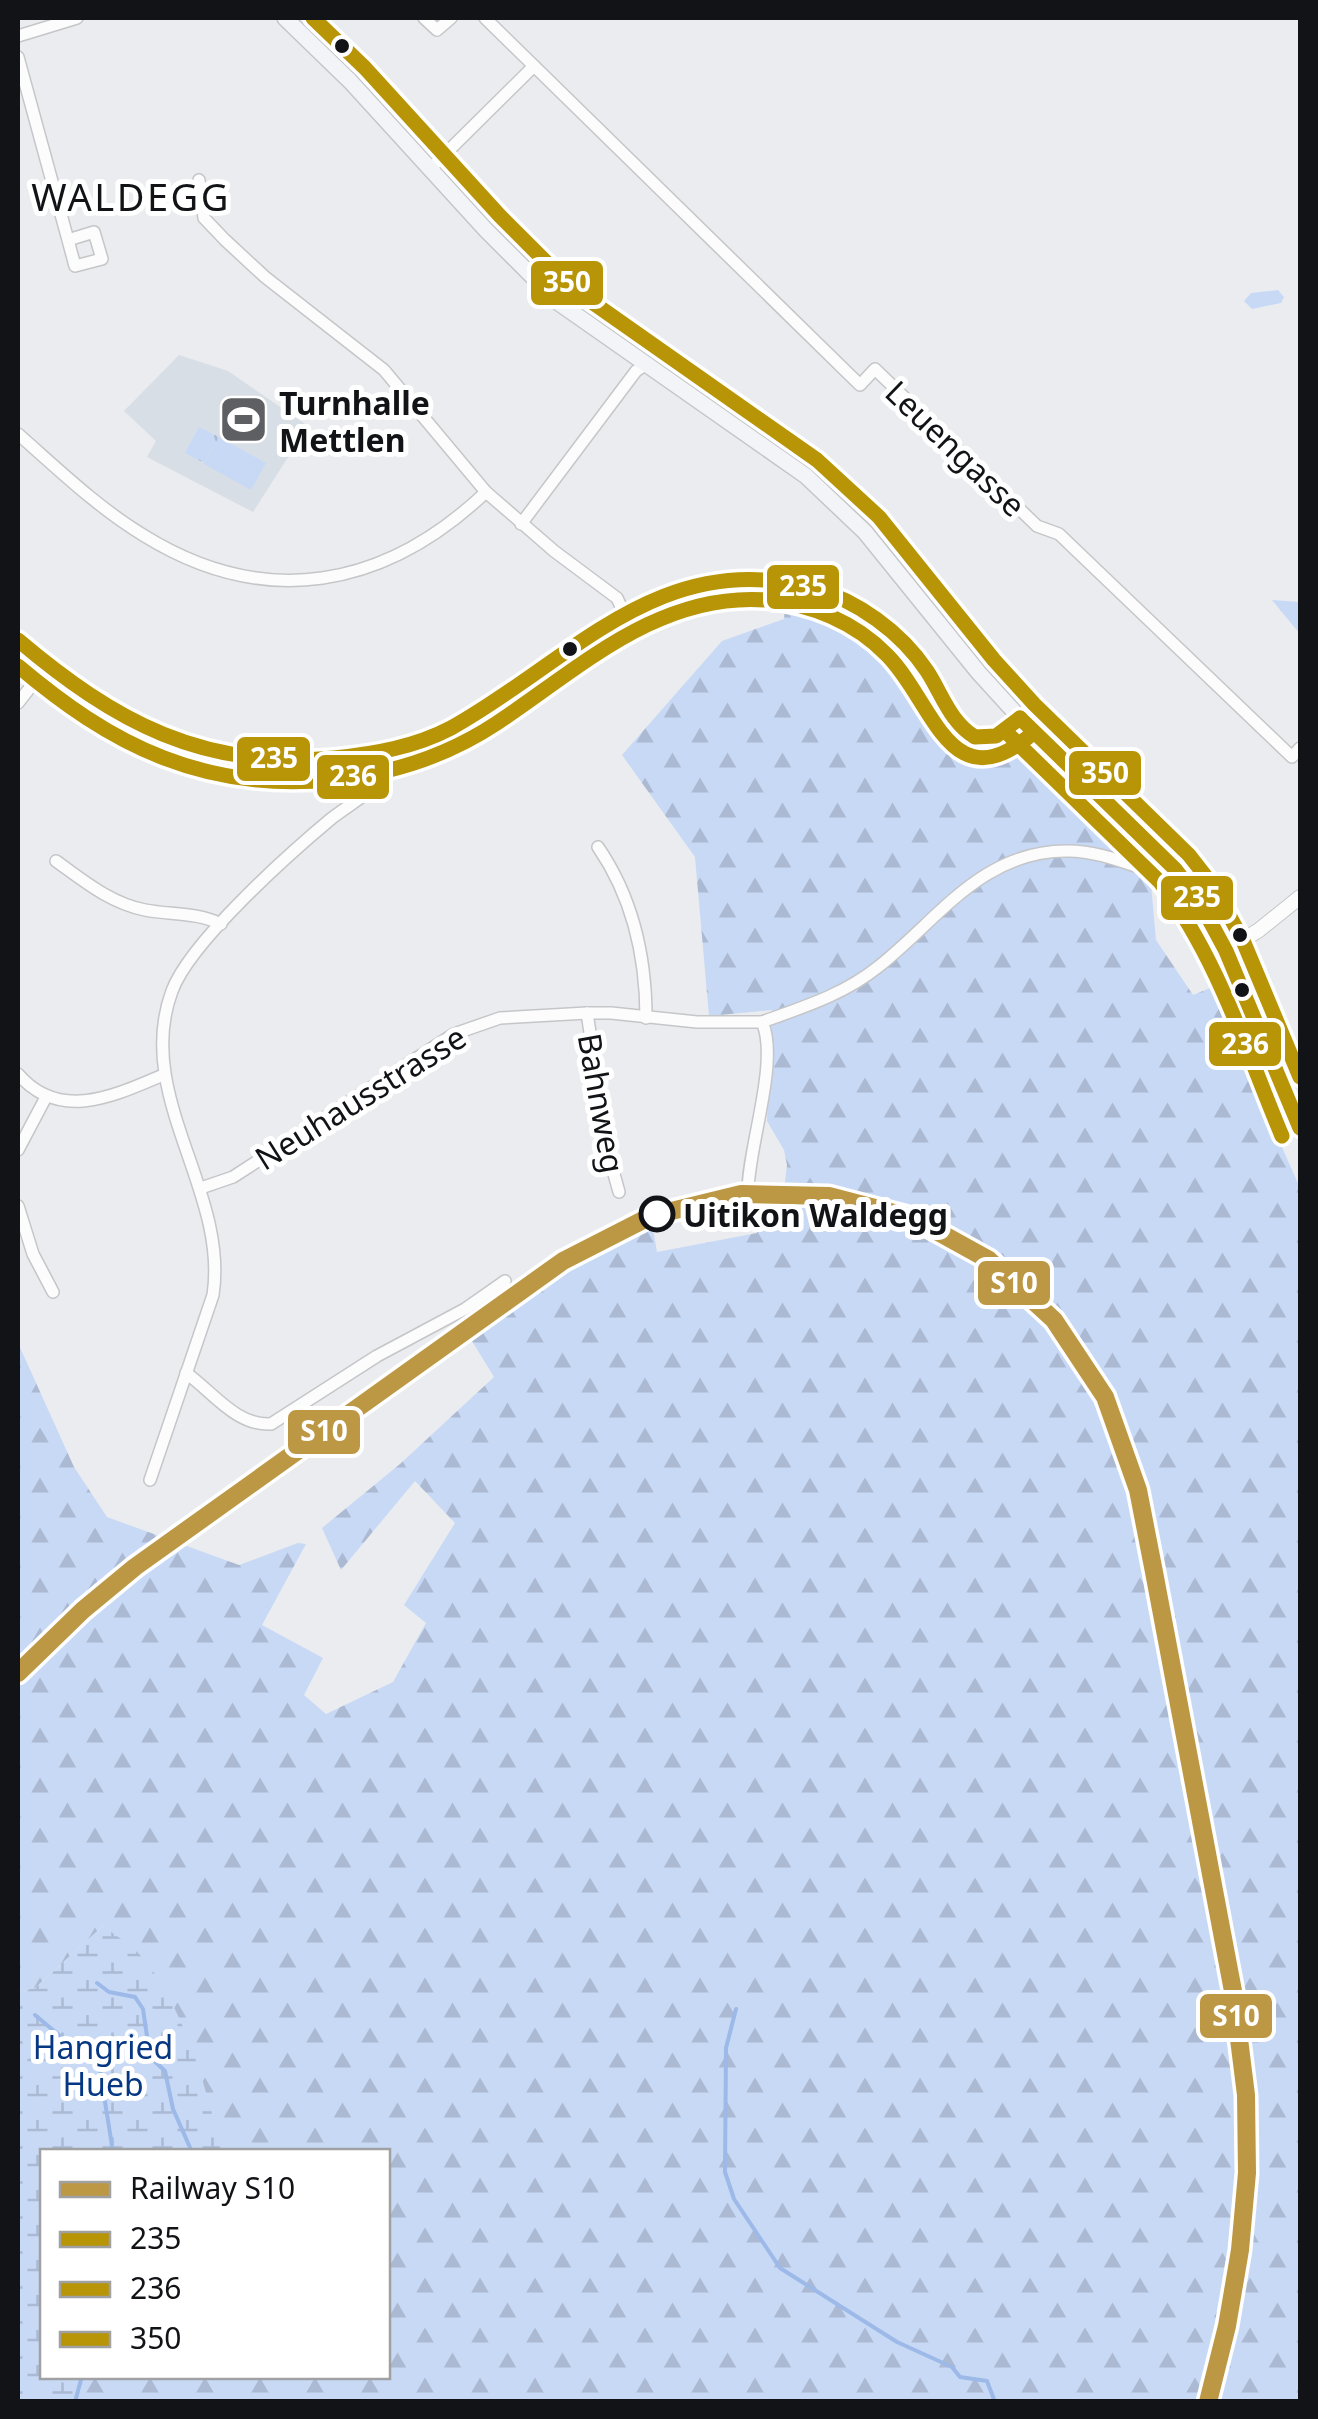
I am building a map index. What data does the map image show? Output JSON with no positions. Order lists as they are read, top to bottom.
{
  "streets": {
    "street": ["Leuengasse", "Neuhausstrasse", "Bahnweg"]
  },
  "crossings": [
    ["Neuhausstrasse", "Bahnweg"]
  ],
  "districts": ["WALDEGG"],
  "parks": ["Hangried Hueb"],
  "places": {
    "sports": ["Turnhalle Mettlen"],
    "other": ["Uitikon Waldegg"]
  },
  "lines": [
    "transit line 350",
    "transit line 235",
    "transit line 236",
    "rail line S10"
  ],
  "legend": [
    "Railway S10",
    "235",
    "236",
    "350"
  ]
}
